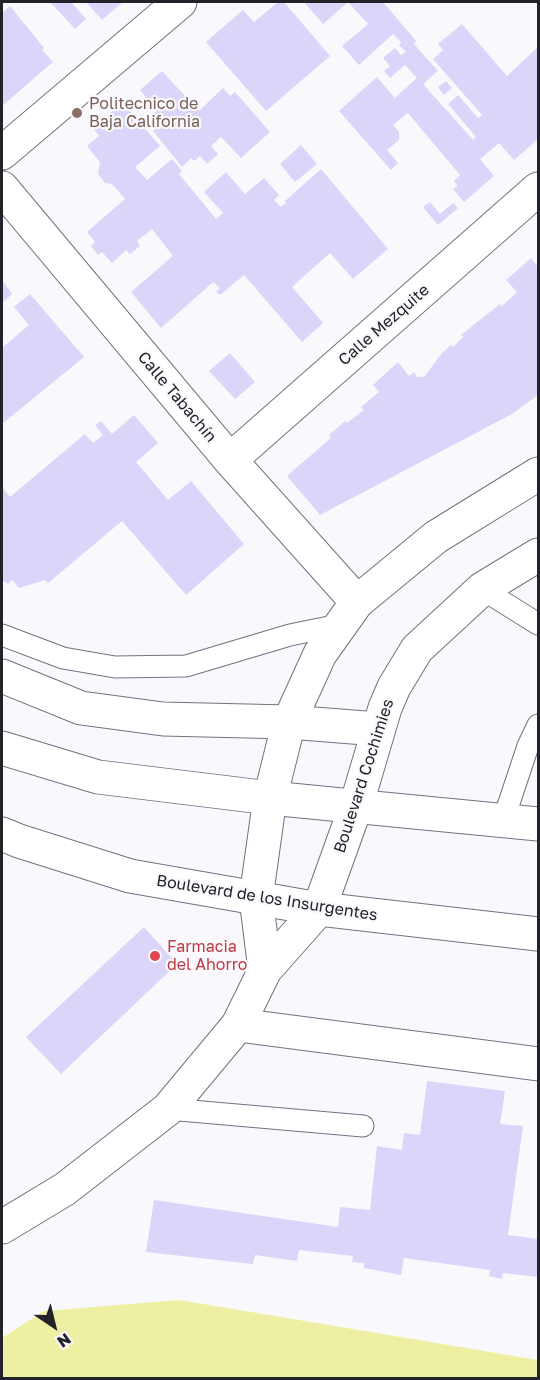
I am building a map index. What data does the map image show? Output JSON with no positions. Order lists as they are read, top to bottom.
{
  "streets": {
    "main road": [
      "Calle Mezquite",
      "Calle Tabachín",
      "Boulevard Cochimies",
      "Boulevard de los Insurgentes"
    ]
  },
  "crossings": [
    ["Calle Mezquite", "Calle Tabachín"],
    ["Boulevard Cochimies", "Boulevard de los Insurgentes"]
  ],
  "places": ["Politecnico de Baja California", "Farmacia del Ahorro"],
  "north": "bottom right"
}
